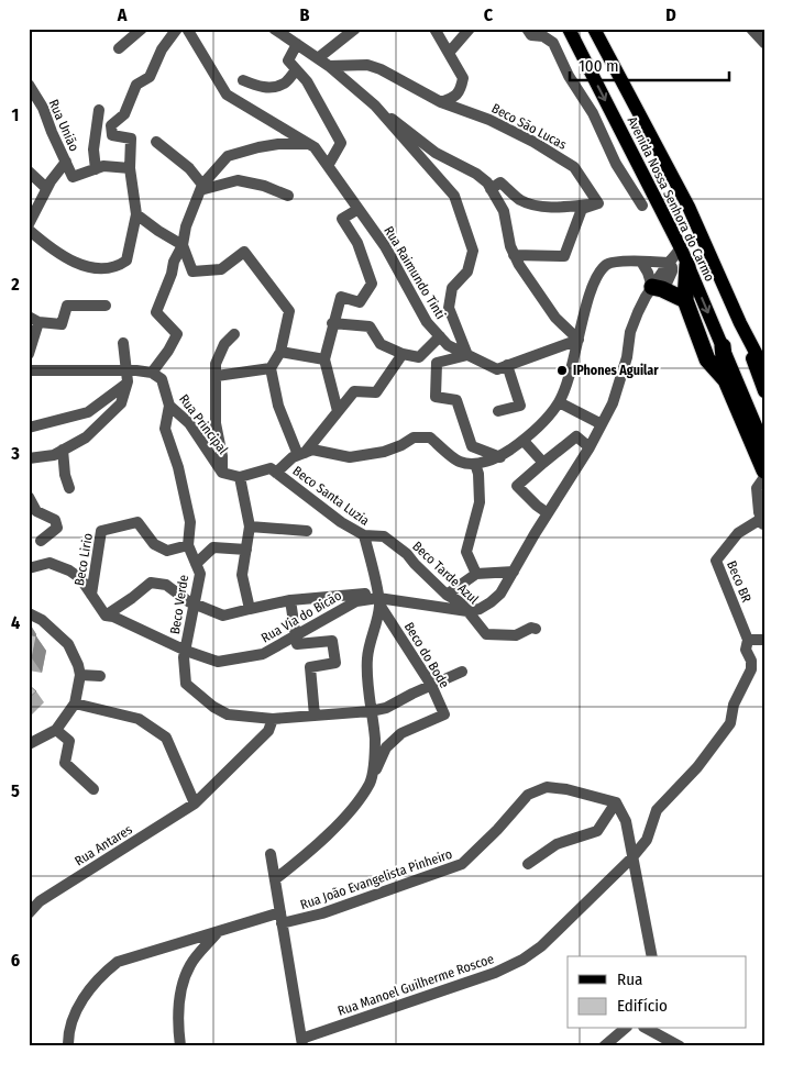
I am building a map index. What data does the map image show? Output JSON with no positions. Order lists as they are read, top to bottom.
{
  "streets": {
    "main road": ["Avenida Nossa Senhora do Carmo"],
    "street": [
      "Rua União",
      "Beco São Lucas",
      "Rua Raimundo Tinti",
      "Rua Principal",
      "Beco Santa Luzia",
      "Beco Lirio",
      "Beco Tarde Azul",
      "Beco BR",
      "Beco Verde",
      "Rua Via do Bicão",
      "Beco do Bode",
      "Rua Antares",
      "Rua João Evangelista Pinheiro",
      "Rua Manoel Guilherme Roscoe"
    ]
  },
  "crossings": [
    ["Rua Principal", "Beco Santa Luzia"],
    ["Rua Principal", "Beco Verde"],
    ["Beco Santa Luzia", "Beco Tarde Azul"],
    ["Beco Santa Luzia", "Beco Verde"],
    ["Beco Santa Luzia", "Rua Via do Bicão"],
    ["Beco Santa Luzia", "Beco do Bode"],
    ["Beco Lirio", "Beco Verde"],
    ["Beco Tarde Azul", "Rua Via do Bicão"],
    ["Beco BR", "Rua Manoel Guilherme Roscoe"],
    ["Beco Verde", "Rua Via do Bicão"],
    ["Beco Verde", "Beco do Bode"],
    ["Beco Verde", "Rua Antares"],
    ["Rua Via do Bicão", "Beco do Bode"]
  ],
  "places": ["IPhones Aguilar"],
  "legend": ["Rua", "Edifício"],
  "scale_bar": "100 m",
  "grid": {
    "columns": [
      "A",
      "B",
      "C",
      "D"
    ],
    "rows": [
      "1",
      "2",
      "3",
      "4",
      "5",
      "6"
    ]
  }
}
